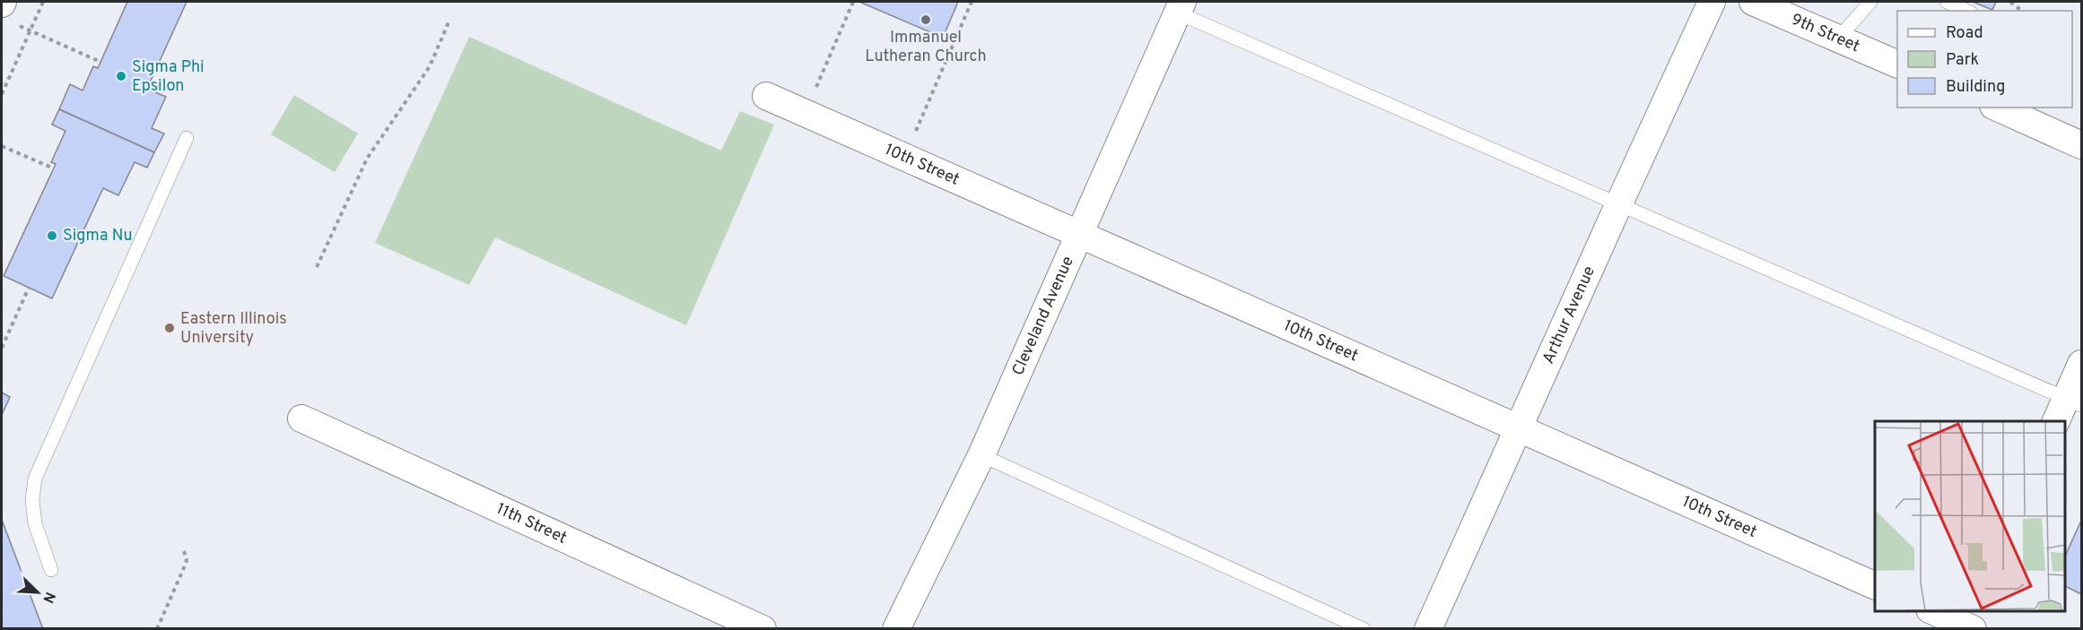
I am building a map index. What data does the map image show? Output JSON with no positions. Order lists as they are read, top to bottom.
{
  "streets": {
    "street": [
      "9th Street",
      "10th Street",
      "Arthur Avenue",
      "Cleveland Avenue",
      "11th Street"
    ]
  },
  "crossings": [
    ["10th Street", "Arthur Avenue"],
    ["10th Street", "Cleveland Avenue"]
  ],
  "places": [
    "Immanuel Lutheran Church",
    "Sigma Phi Epsilon",
    "Sigma Nu",
    "Eastern Illinois University"
  ],
  "legend": ["Road", "Park", "Building"],
  "north": "bottom right"
}
